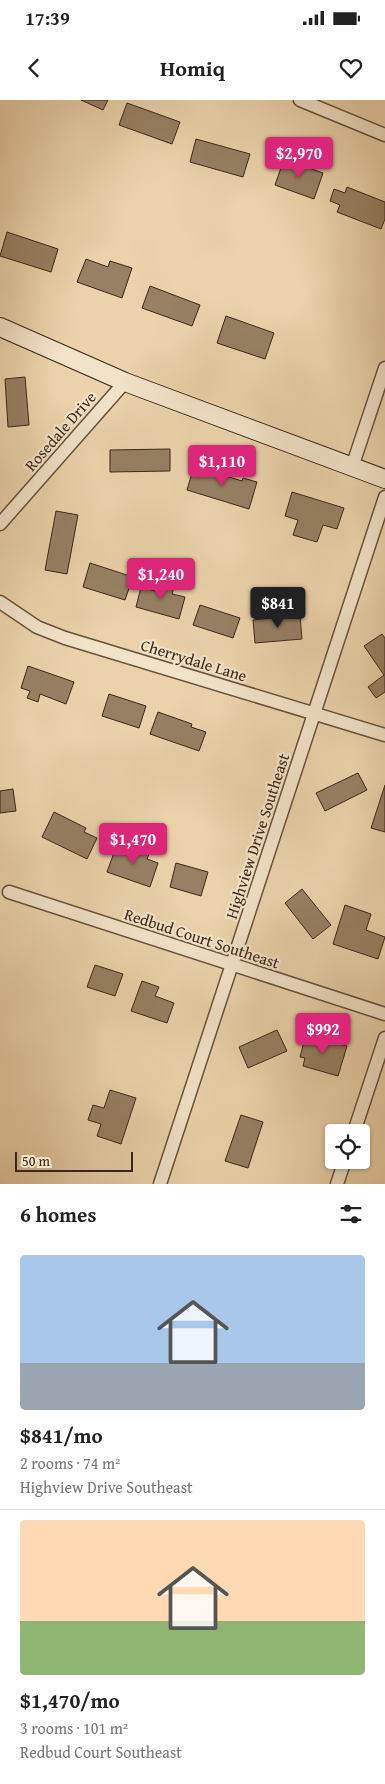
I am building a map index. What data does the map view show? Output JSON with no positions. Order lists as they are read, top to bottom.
{
  "streets": {
    "street": [
      "Rosedale Drive",
      "Cherrydale Lane",
      "Highview Drive Southeast",
      "Redbud Court Southeast"
    ]
  },
  "crossings": [
    ["Cherrydale Lane", "Highview Drive Southeast"],
    ["Highview Drive Southeast", "Redbud Court Southeast"]
  ],
  "scale_bar": "50 m",
  "page": {
    "status": "17:39",
    "header": "Homiq",
    "price": [
      "$2,970",
      "$1,110",
      "$1,240",
      "$841",
      "$1,470",
      "$992"
    ],
    "scale": "50 m",
    "heading": "6 homes",
    "list": [
      {
        "name": "$841/mo",
        "note": "2 rooms · 74 m² · Highview Drive Southeast"
      },
      {
        "name": "$1,470/mo",
        "note": "3 rooms · 101 m² · Redbud Court Southeast"
      }
    ]
  }
}
